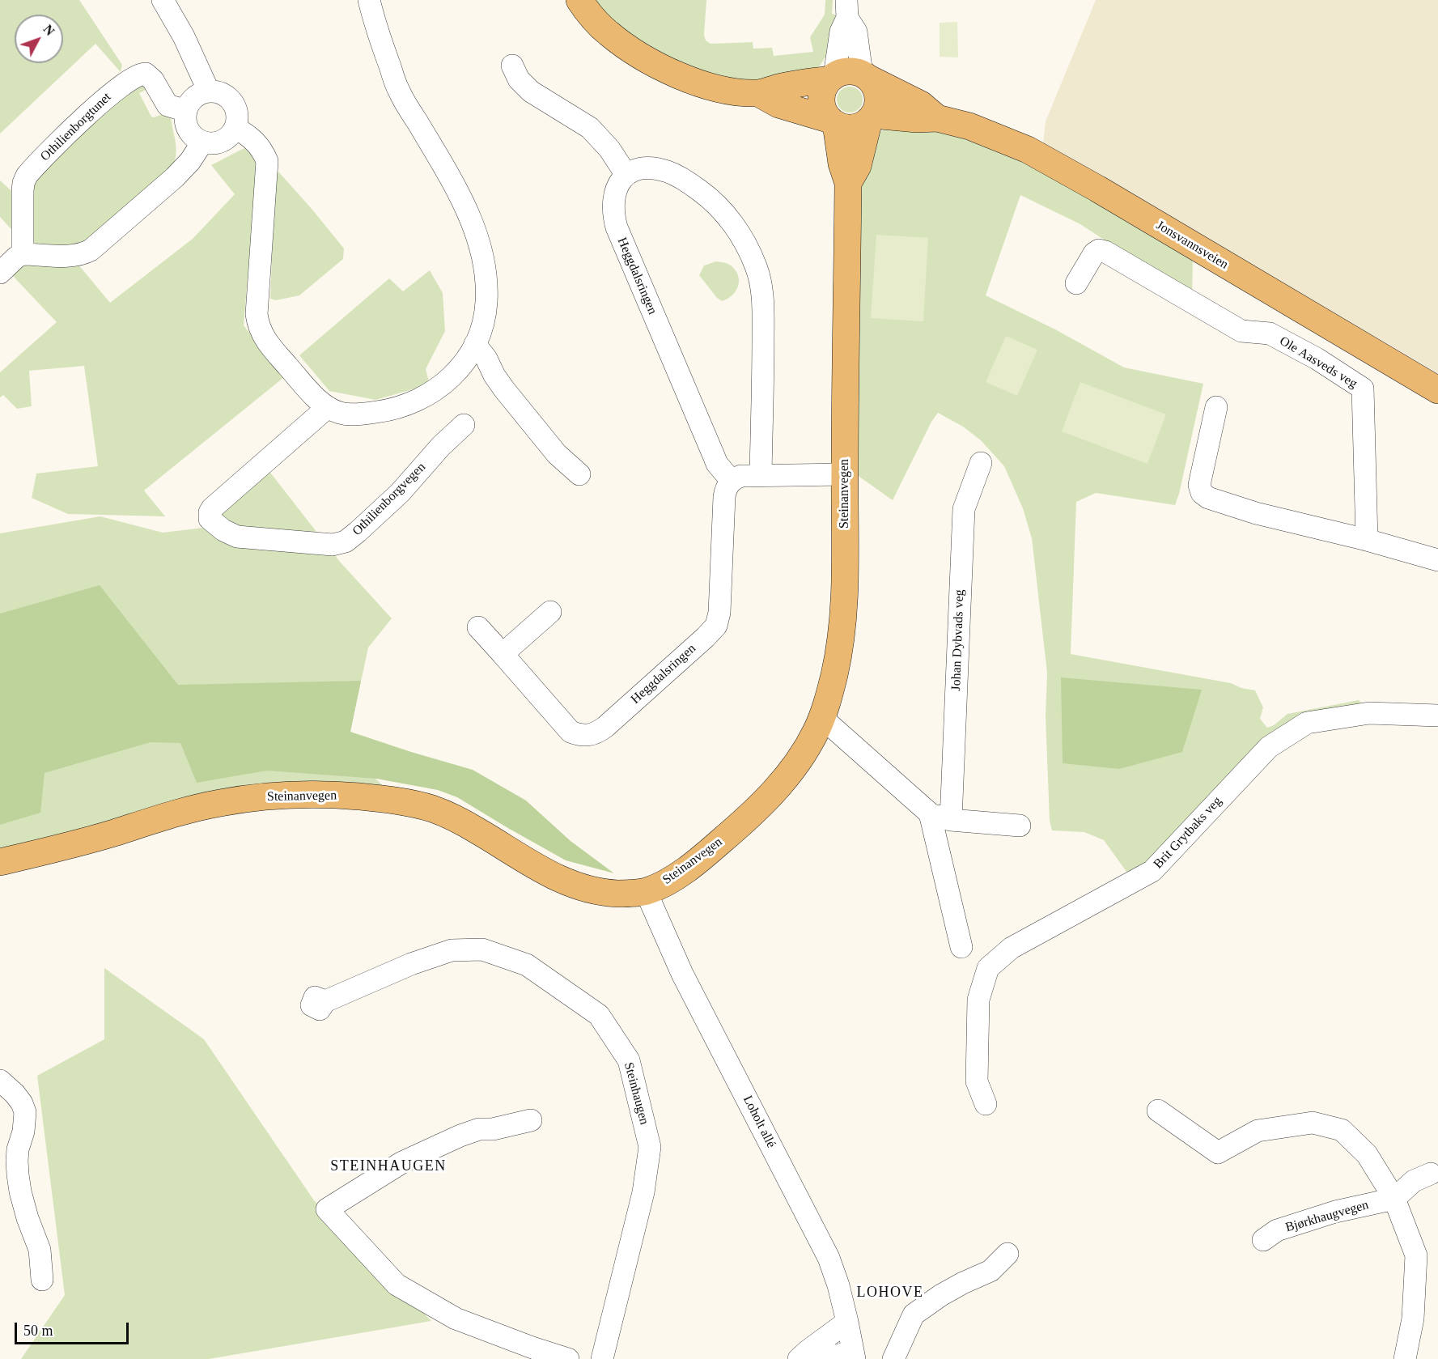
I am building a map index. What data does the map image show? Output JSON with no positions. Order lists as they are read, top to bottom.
{
  "streets": {
    "main road": ["Jonsvannsveien", "Steinanvegen"],
    "street": [
      "Othilienborgtunet",
      "Heggdalsringen",
      "Ole Aasveds veg",
      "Othilienborgvegen",
      "Johan Dybvads veg",
      "Brit Grytbaks veg",
      "Steinhaugen",
      "Loholt allé",
      "Bjørkhaugvegen"
    ]
  },
  "crossings": [
    ["Jonsvannsveien", "Steinanvegen"],
    ["Steinanvegen", "Loholt allé"]
  ],
  "districts": ["STEINHAUGEN", "LOHOVE"],
  "scale_bar": "50 m",
  "north": "top right"
}
